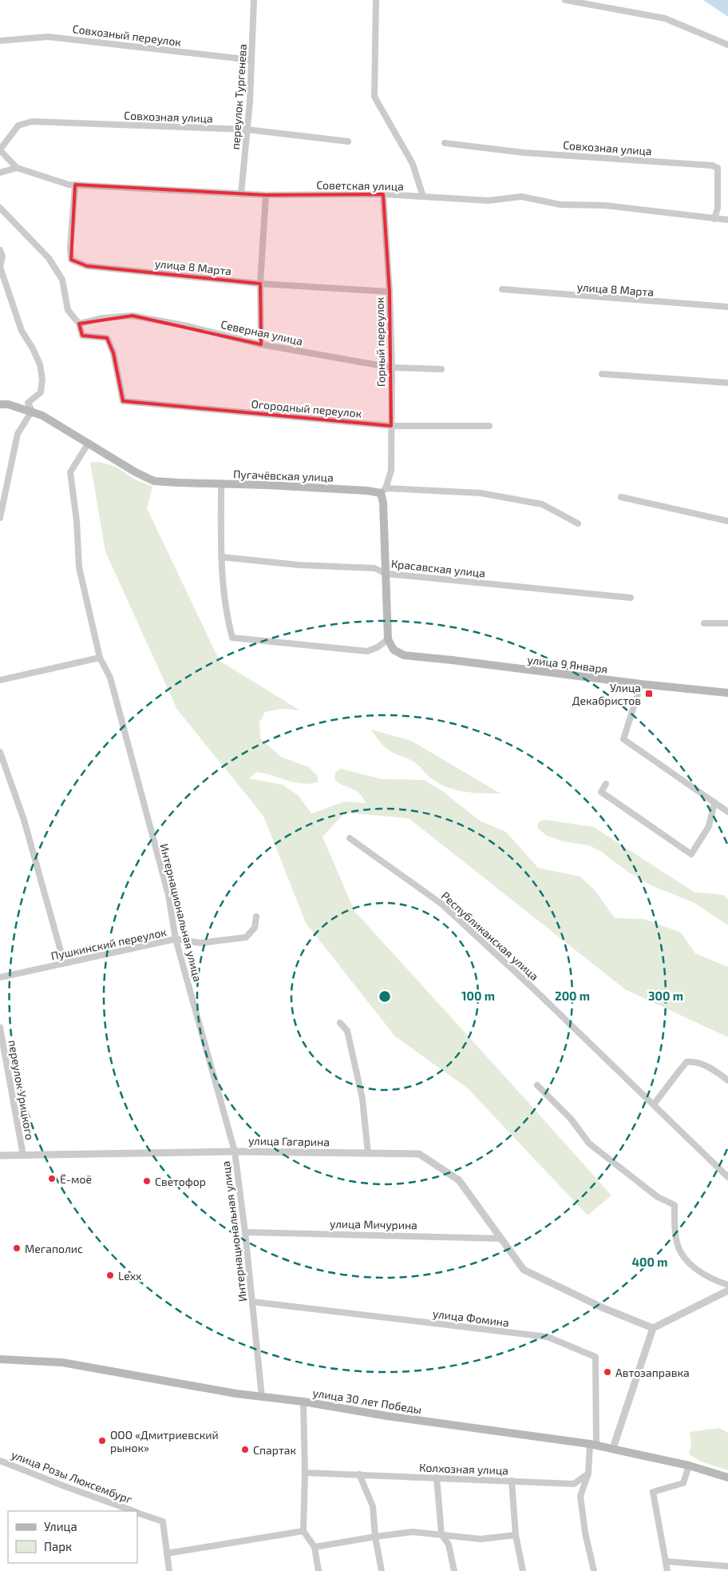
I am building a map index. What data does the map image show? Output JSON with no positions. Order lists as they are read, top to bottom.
{
  "streets": {
    "main road": [
      "Горный переулок",
      "Пугачёвская улица",
      "улица 9 Января",
      "улица 30 лет Победы"
    ],
    "street": [
      "Совхозный переулок",
      "переулок Тургенева",
      "Совхозная улица",
      "Советская улица",
      "улица 8 Марта",
      "Северная улица",
      "Огородный переулок",
      "Красавская улица",
      "Интернациональная улица",
      "Республиканская улица",
      "Пушкинский переулок",
      "переулок Урицкого",
      "улица Гагарина",
      "улица Мичурина",
      "улица Фомина",
      "Колхозная улица",
      "улица Розы Люксембург"
    ]
  },
  "crossings": [
    ["Совхозный переулок", "переулок Тургенева"],
    ["переулок Тургенева", "Совхозная улица"],
    ["переулок Тургенева", "Советская улица"],
    ["Совхозная улица", "Советская улица"],
    ["Советская улица", "улица 8 Марта"],
    ["Советская улица", "Горный переулок"],
    ["улица 8 Марта", "Горный переулок"],
    ["Северная улица", "Горный переулок"],
    ["Северная улица", "Огородный переулок"],
    ["Горный переулок", "Огородный переулок"],
    ["Горный переулок", "Пугачёвская улица"],
    ["Горный переулок", "Красавская улица"],
    ["Горный переулок", "улица 9 Января"],
    ["Пугачёвская улица", "Интернациональная улица"],
    ["Интернациональная улица", "Пушкинский переулок"],
    ["Интернациональная улица", "улица Гагарина"],
    ["Интернациональная улица", "улица Мичурина"],
    ["Интернациональная улица", "улица Фомина"],
    ["Интернациональная улица", "улица 30 лет Победы"],
    ["переулок Урицкого", "улица Гагарина"],
    ["улица Гагарина", "улица Мичурина"],
    ["улица Фомина", "улица 30 лет Победы"]
  ],
  "places": {
    "transit": ["Улица Декабристов"],
    "other": [
      "Ё-моё",
      "Светофор",
      "Мегаполис",
      "Lexx",
      "Автозаправка",
      "ООО «Дмитриевский рынок»",
      "Спартак"
    ]
  },
  "legend": ["Улица", "Парк"],
  "rings": [
    "100 m",
    "200 m",
    "300 m",
    "400 m"
  ]
}
